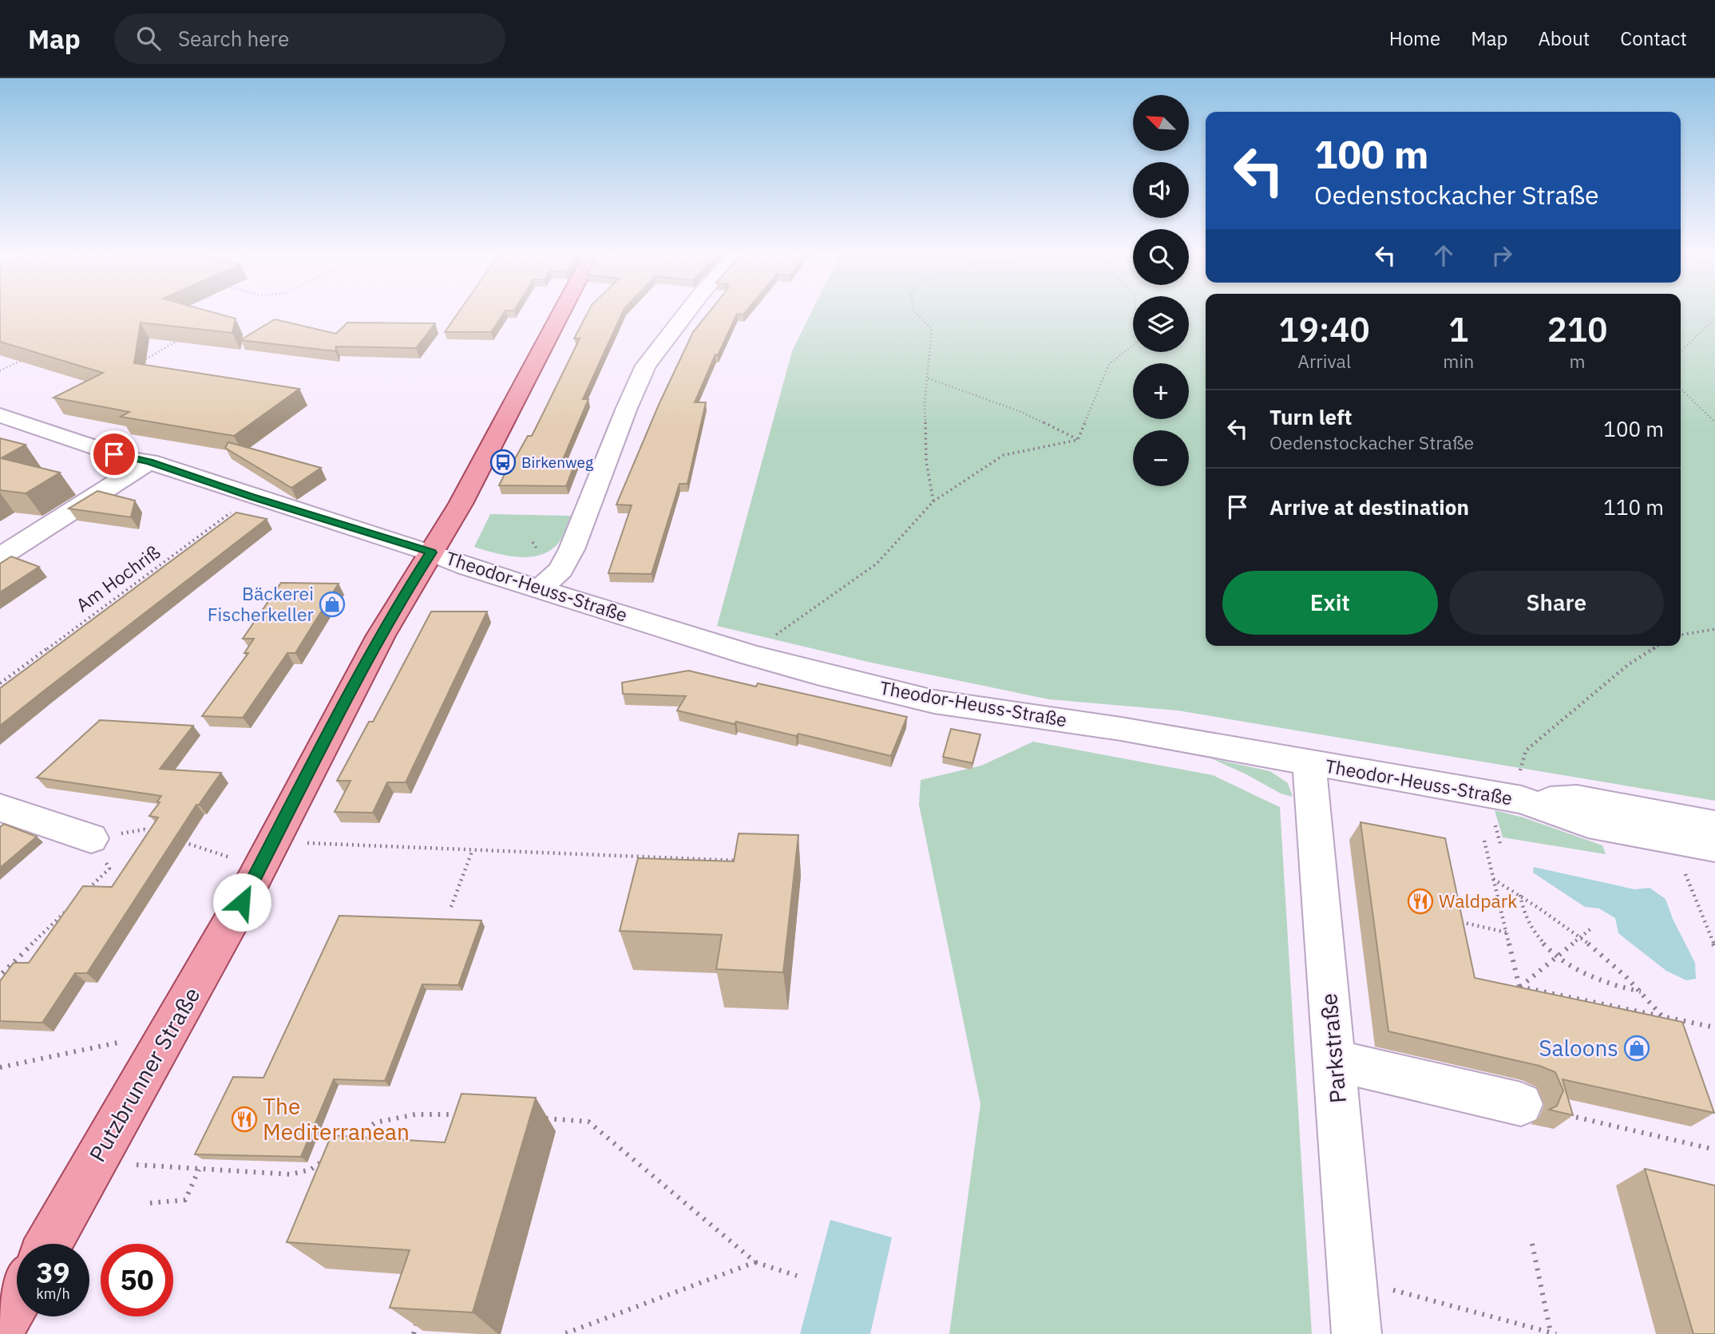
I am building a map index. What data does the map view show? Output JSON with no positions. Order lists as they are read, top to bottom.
{
  "streets": {
    "main road": ["Putzbrunner Straße"],
    "street": ["Theodor-Heuss-Straße", "Parkstraße"],
    "path": ["Am Hochriß"]
  },
  "crossings": [
    ["Am Hochriß", "Theodor-Heuss-Straße"],
    ["Theodor-Heuss-Straße", "Parkstraße"],
    ["Theodor-Heuss-Straße", "Putzbrunner Straße"]
  ],
  "places": {
    "bus stop": ["Birkenweg"],
    "shop": ["Bäckerei Fischerkeller", "Saloons"],
    "restaurant": ["Waldpark", "The Mediterranean"]
  },
  "north": "top left",
  "page": {
    "header": "Map",
    "search": "Search here",
    "nav": [
      "Home",
      "Map",
      "About",
      "Contact"
    ],
    "map_buttons": ["+", "−"],
    "turn": ["100 m", "Oedenstockacher Straße"],
    "eta": [
      "19:40",
      "Arrival",
      "1",
      "min",
      "210",
      "m"
    ],
    "list": [
      {
        "name": "Turn left",
        "note": "Oedenstockacher Straße",
        "value": "100 m"
      },
      {
        "name": "Arrive at destination",
        "value": "110 m"
      }
    ],
    "buttons": ["Exit", "Share"],
    "speed": "39 km/h",
    "limit": "50"
  }
}
